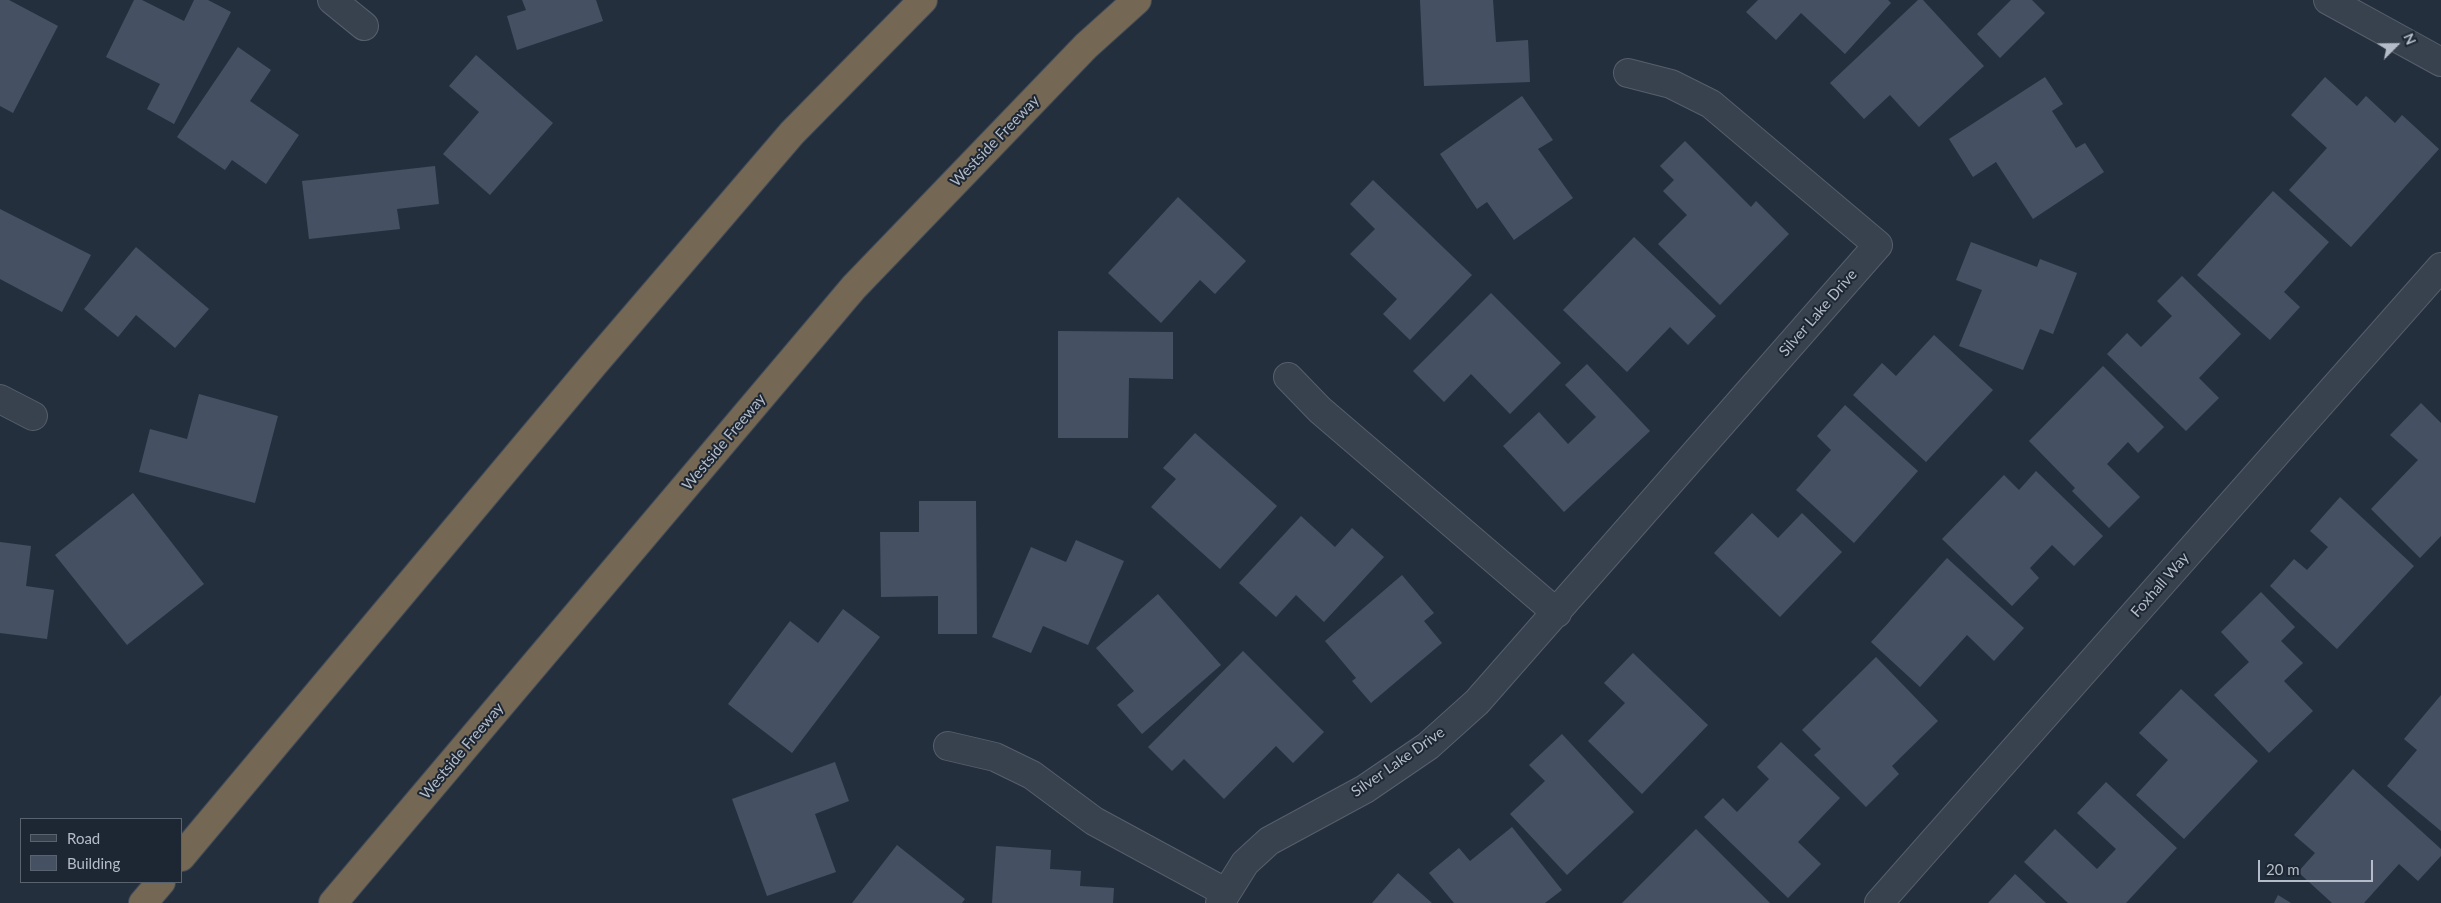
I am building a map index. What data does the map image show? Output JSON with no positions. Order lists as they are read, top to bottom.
{
  "streets": {
    "highway": ["Westside Freeway"],
    "street": ["Silver Lake Drive", "Foxhall Way"]
  },
  "legend": ["Road", "Building"],
  "scale_bar": "20 m",
  "north": "top right"
}
